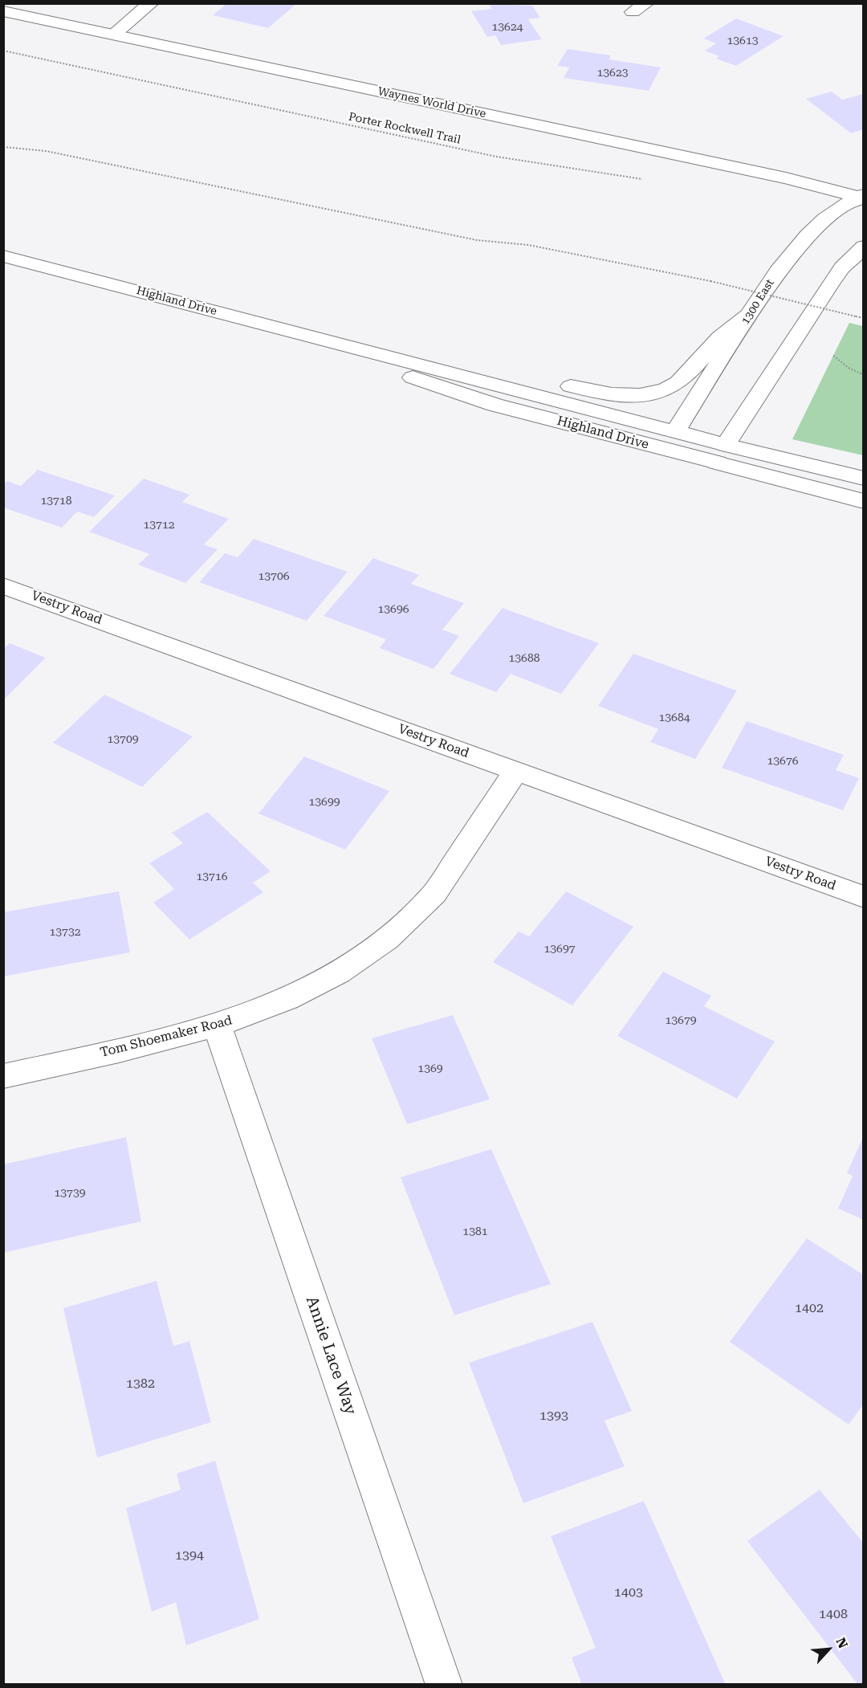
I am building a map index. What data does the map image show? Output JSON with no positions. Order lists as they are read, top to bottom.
{
  "streets": {
    "main road": [
      "Waynes World Drive",
      "Highland Drive",
      "1300 East",
      "Vestry Road",
      "Tom Shoemaker Road",
      "Annie Lace Way"
    ],
    "path": ["Porter Rockwell Trail"]
  },
  "crossings": [
    ["Waynes World Drive", "1300 East"],
    ["Highland Drive", "1300 East"],
    ["Vestry Road", "Tom Shoemaker Road"],
    ["Tom Shoemaker Road", "Annie Lace Way"]
  ],
  "house_numbers": [
    "13624",
    "13613",
    "13623",
    "13718",
    "13712",
    "13706",
    "13696",
    "13688",
    "13684",
    "13709",
    "13676",
    "13699",
    "13716",
    "13732",
    "13697",
    "13679",
    "1369",
    "13739",
    "1381",
    "1402",
    "1382",
    "1393",
    "1394",
    "1403",
    "1408"
  ],
  "north": "top right"
}
